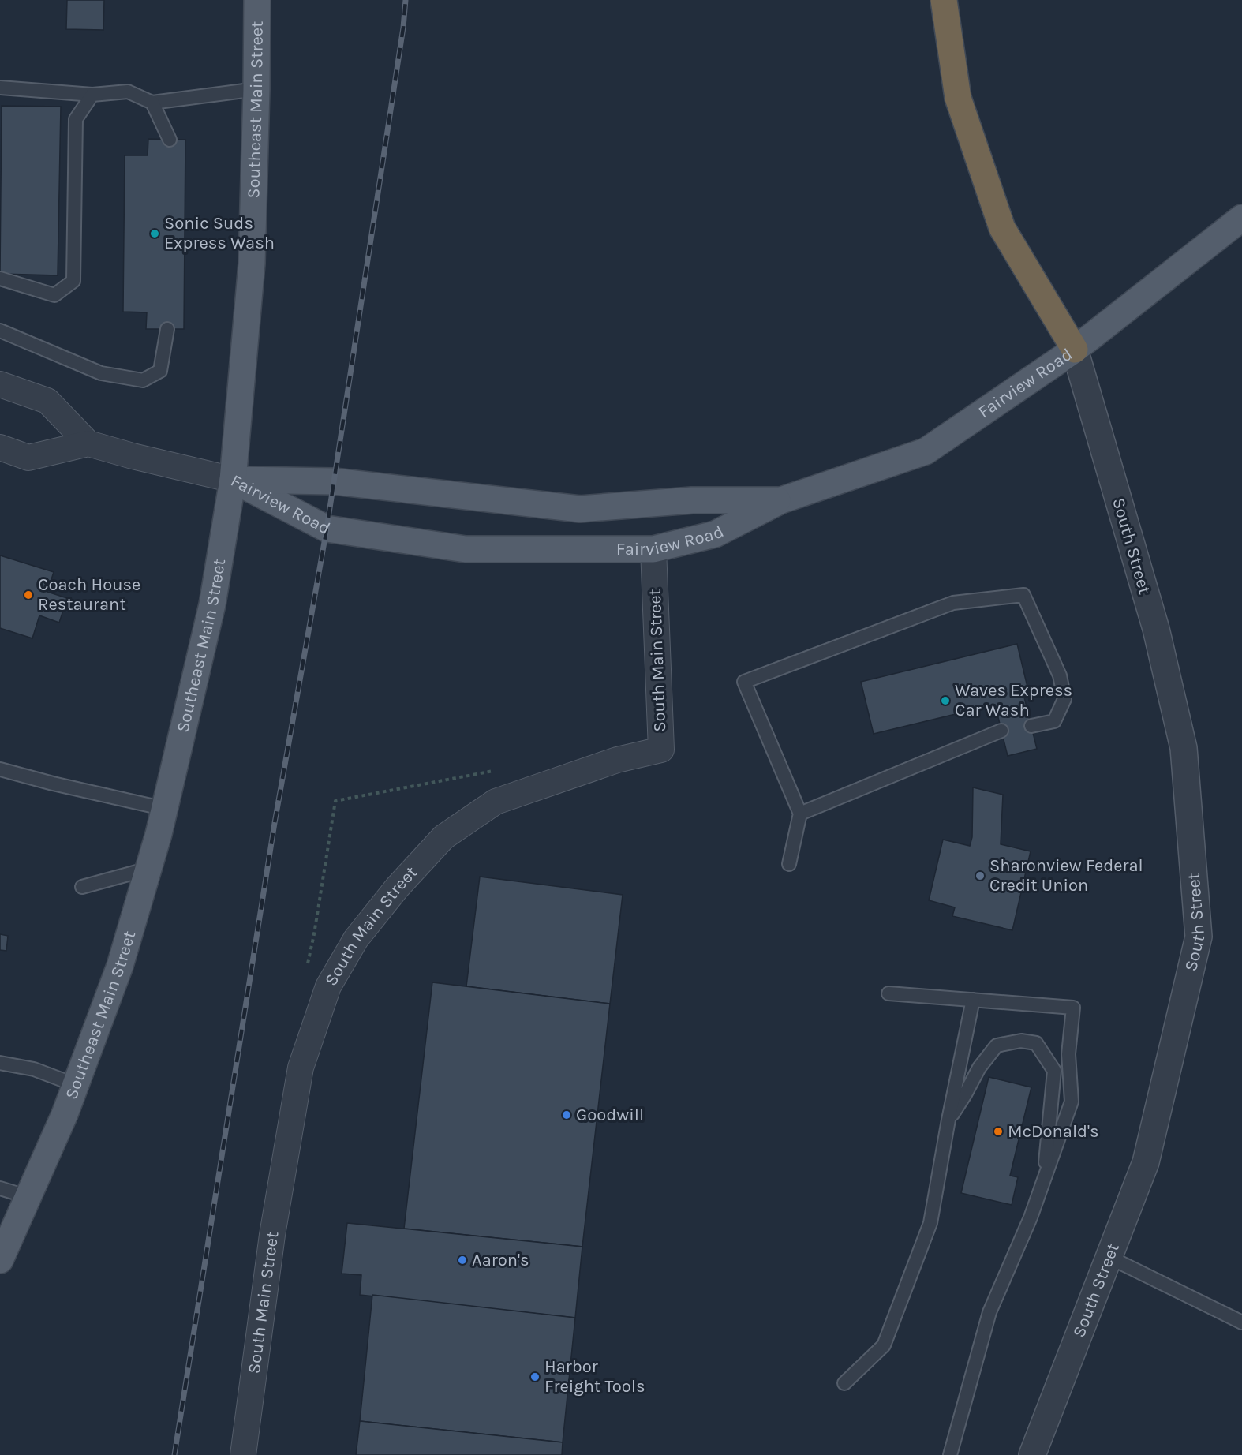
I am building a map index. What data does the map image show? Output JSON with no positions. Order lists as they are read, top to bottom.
{
  "streets": {
    "main road": ["Southeast Main Street", "Fairview Road"],
    "street": ["South Street", "South Main Street"]
  },
  "crossings": [
    ["Southeast Main Street", "Fairview Road"],
    ["Fairview Road", "South Street"],
    ["Fairview Road", "South Main Street"]
  ],
  "places": [
    "Sonic Suds Express Wash",
    "Coach House Restaurant",
    "Waves Express Car Wash",
    "Sharonview Federal Credit Union",
    "Goodwill",
    "McDonald's",
    "Aaron's",
    "Harbor Freight Tools"
  ]
}
